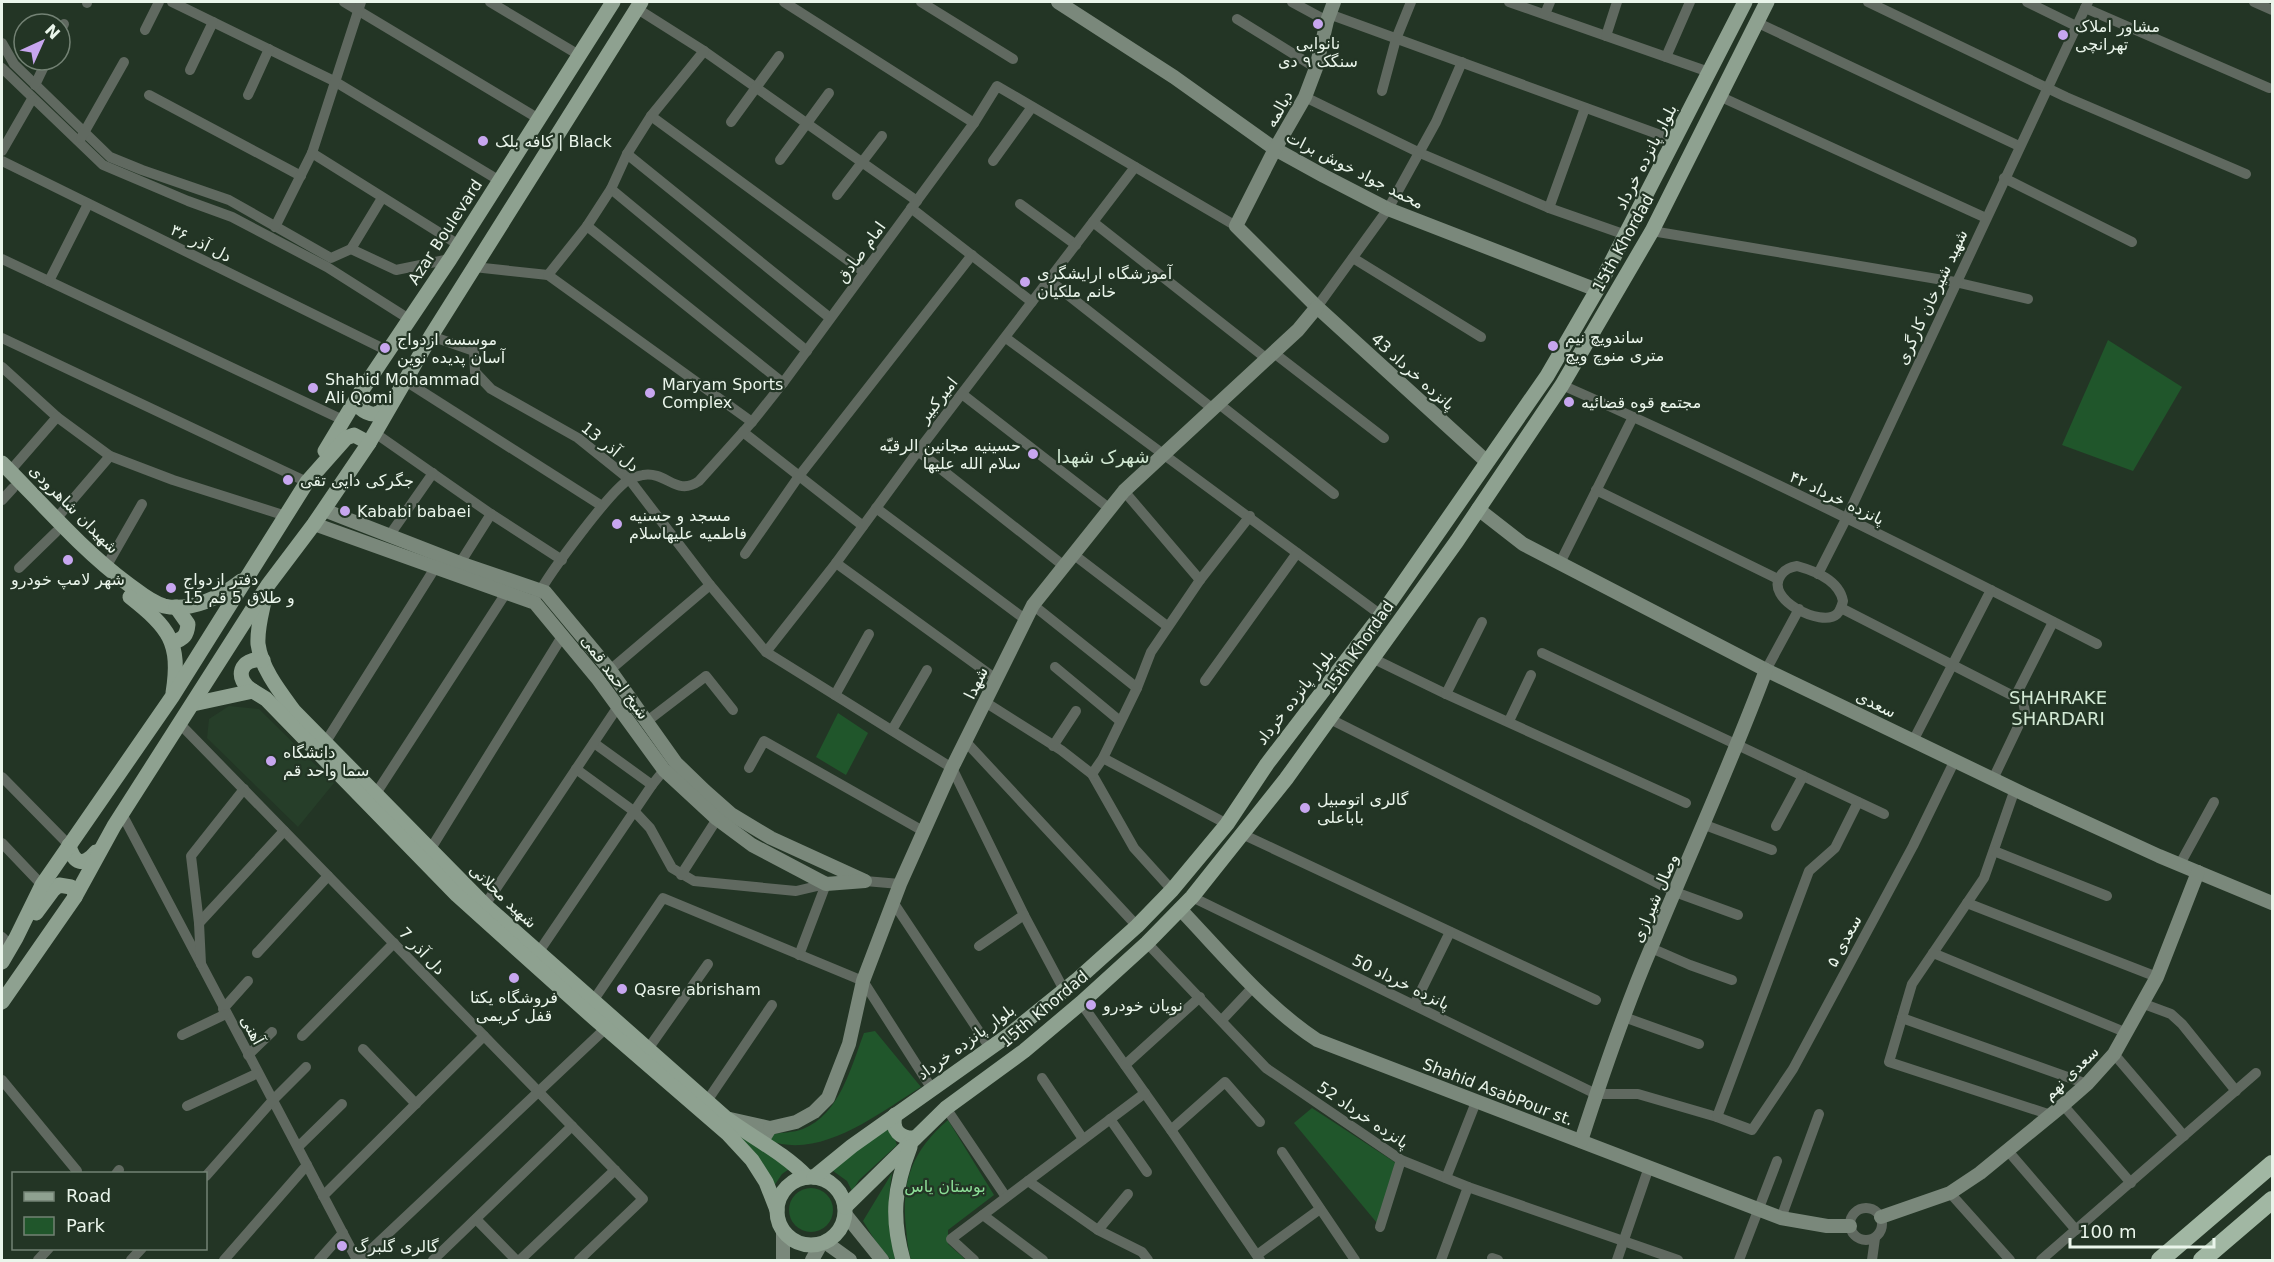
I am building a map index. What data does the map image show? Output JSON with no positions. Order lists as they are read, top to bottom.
{
  "streets": {
    "main road": [
      "بلوار پانزده خرداد",
      "Azar Boulevard",
      "15th Khordad",
      "شهیدان شاهرودی",
      "شهید محلاتی"
    ],
    "street": [
      "دیالمه",
      "محمد جواد خوش برات",
      "دل آذر ۳۶",
      "امام صادق",
      "شهید شیرخان کارگری",
      "پانزده خرداد 43",
      "امیرکبیر",
      "دل آذر 13",
      "پانزده خرداد ۴۲",
      "شیخ احمد قمی",
      "شهدا",
      "سعدی",
      "وصال شیرازی",
      "سعدی ۵",
      "دل آذر 7",
      "پانزده خرداد 50",
      "آهنی",
      "سعدی نهم",
      "Shahid AsabPour st.",
      "پانزده خرداد 52"
    ]
  },
  "crossings": [
    ["دیالمه", "محمد جواد خوش برات"],
    ["دیالمه", "پانزده خرداد 43"],
    ["بلوار پانزده خرداد", "محمد جواد خوش برات"],
    ["بلوار پانزده خرداد", "15th Khordad"],
    ["بلوار پانزده خرداد", "پانزده خرداد 43"],
    ["بلوار پانزده خرداد", "شهید محلاتی"],
    ["Azar Boulevard", "دل آذر ۳۶"],
    ["15th Khordad", "پانزده خرداد ۴۲"],
    ["15th Khordad", "سعدی"],
    ["15th Khordad", "شهید محلاتی"],
    ["15th Khordad", "پانزده خرداد 50"],
    ["15th Khordad", "Shahid AsabPour st."],
    ["15th Khordad", "پانزده خرداد 52"],
    ["امام صادق", "دل آذر 13"],
    ["شهید شیرخان کارگری", "پانزده خرداد ۴۲"],
    ["پانزده خرداد 43", "شهدا"],
    ["امیرکبیر", "دل آذر 13"],
    ["دل آذر 13", "شهدا"],
    ["شیخ احمد قمی", "شهدا"],
    ["شهدا", "شهید محلاتی"],
    ["سعدی", "وصال شیرازی"],
    ["سعدی", "سعدی ۵"],
    ["سعدی", "سعدی نهم"],
    ["وصال شیرازی", "پانزده خرداد 50"],
    ["وصال شیرازی", "Shahid AsabPour st."],
    ["سعدی نهم", "Shahid AsabPour st."]
  ],
  "districts": ["شهرک شهدا", "SHAHRAKE SHARDARI"],
  "parks": ["بوستان یاس"],
  "places": [
    "نانوایی سنگک ۹ دی",
    "مشاور املاک تهرانچی",
    "کافه بلک | Black",
    "آموزشگاه ارایشگری خانم ملکیان",
    "ساندویچ نیم متری منوچ ویچ",
    "موسسه ازدواج آسان پدیده نوین",
    "Shahid Mohammad Ali Qomi",
    "Maryam Sports Complex",
    "مجتمع قوه قضائیه",
    "حسینیه مجانین الرقیّه سلام الله علیها",
    "جگرکی دایی تقی",
    "Kababi babaei",
    "مسجد و حسنیه فاطمیه علیهاسلام",
    "شهر لامپ خودرو",
    "دفتر ازدواج 15 و طلاق 5 قم",
    "دانشگاه سما واحد قم",
    "گالری اتومبیل باباعلی",
    "فروشگاه یکتا قفل کریمی",
    "Qasre abrisham",
    "نویان خودرو",
    "گالری گلبرگ"
  ],
  "legend": ["Road", "Park"],
  "scale_bar": "100 m",
  "north": "top right"
}
